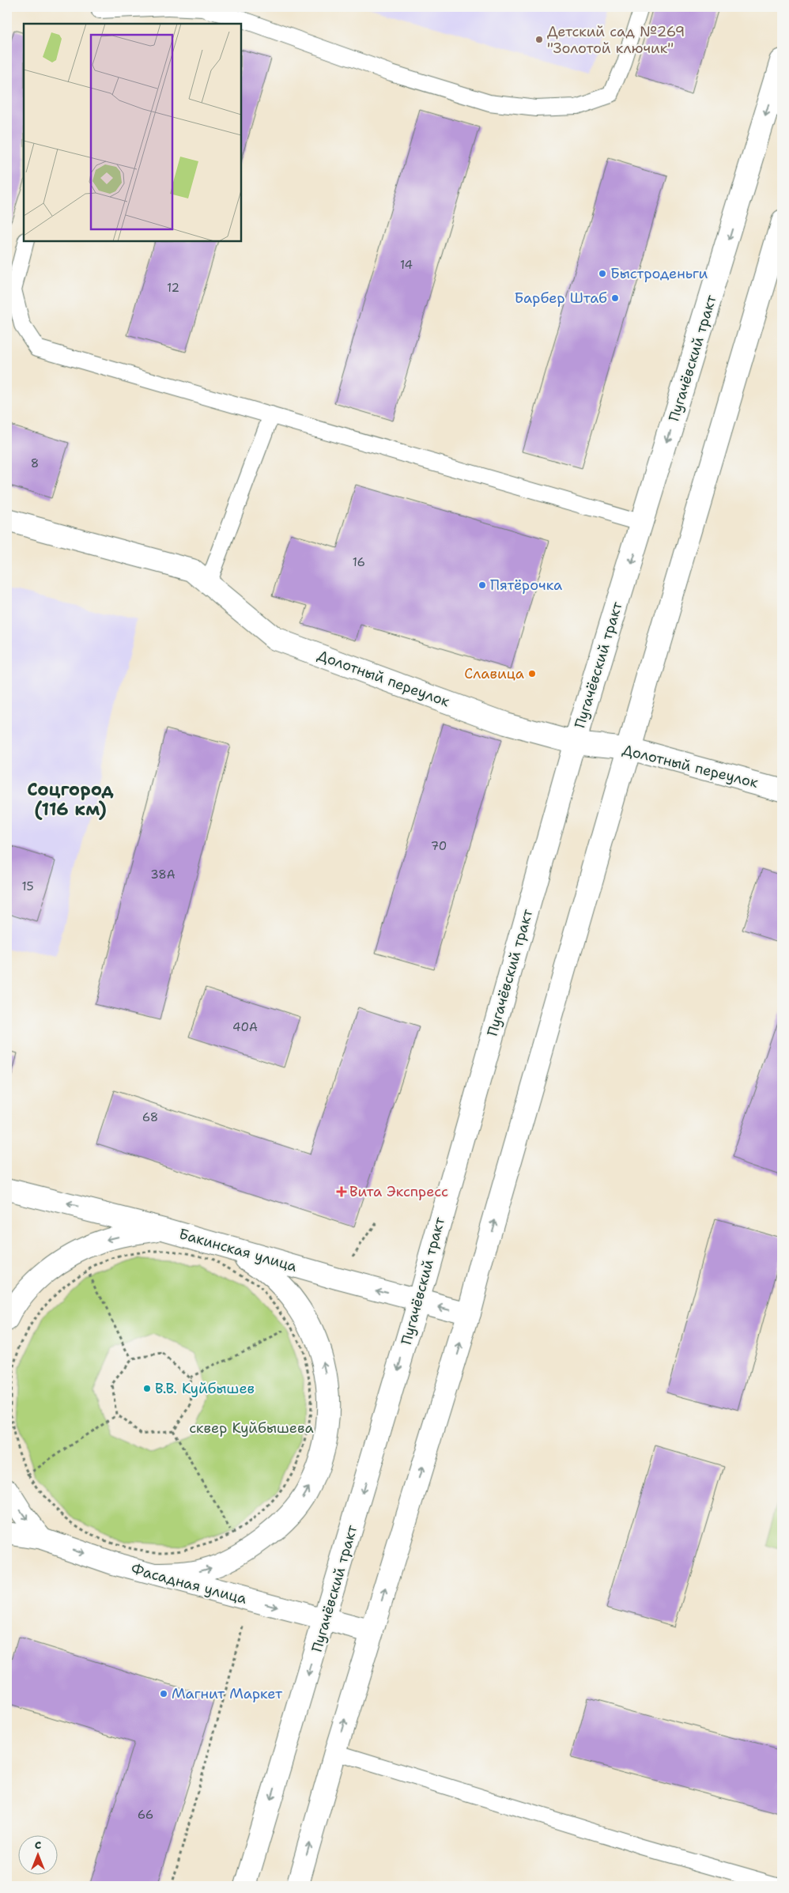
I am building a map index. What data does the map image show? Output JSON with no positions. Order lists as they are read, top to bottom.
{
  "streets": {
    "main road": [
      "Пугачёвский тракт",
      "Долотный переулок",
      "Бакинская улица",
      "Фасадная улица"
    ]
  },
  "crossings": [
    ["Пугачёвский тракт", "Долотный переулок"],
    ["Пугачёвский тракт", "Бакинская улица"],
    ["Пугачёвский тракт", "Фасадная улица"]
  ],
  "one_way": ["Бакинская улица", "Фасадная улица"],
  "districts": ["Соцгород (116 км)"],
  "parks": ["сквер Куйбышева"],
  "places": {
    "other": [
      "Детский сад №269 \"Золотой ключик\"",
      "Быстроденьги",
      "Барбер Штаб",
      "Пятёрочка",
      "Славица",
      "В.В. Куйбышев",
      "Магнит Маркет"
    ],
    "health": ["Вита Экспресс"]
  },
  "house_numbers": [
    "14",
    "12",
    "8",
    "16",
    "70",
    "38А",
    "15",
    "40А",
    "68",
    "66"
  ],
  "north": "top"
}
